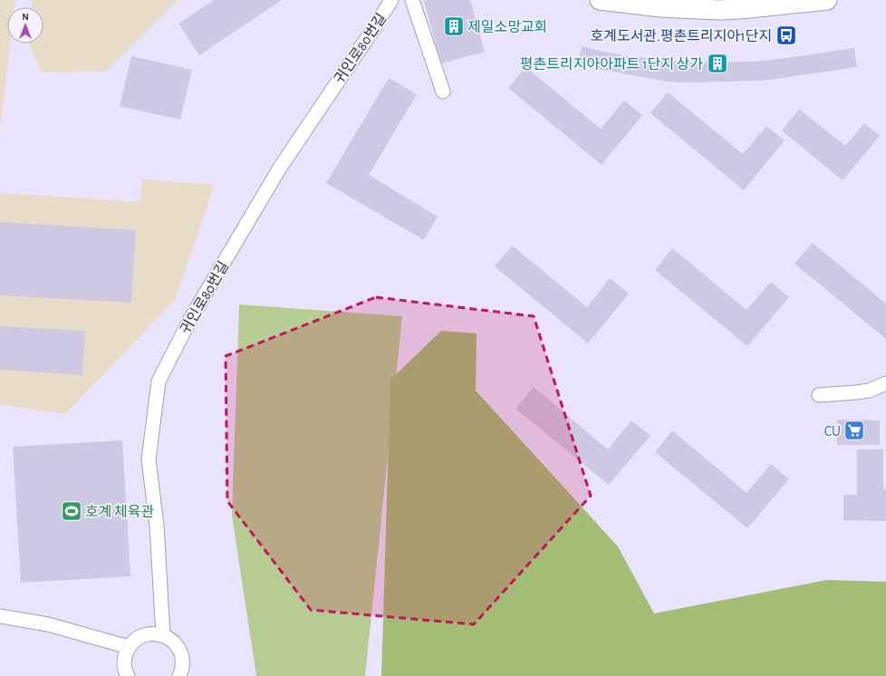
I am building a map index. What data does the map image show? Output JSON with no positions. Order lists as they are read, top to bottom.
{
  "streets": {
    "street": ["귀인로80번길"]
  },
  "places": {
    "building": ["제일소망교회", "평촌트리지아아파트 1단지 상가"],
    "bus stop": ["호계도서관.평촌트리지아1단지"],
    "supermarket": ["CU"],
    "sports": ["호계 체육관"]
  },
  "north": "top"
}
